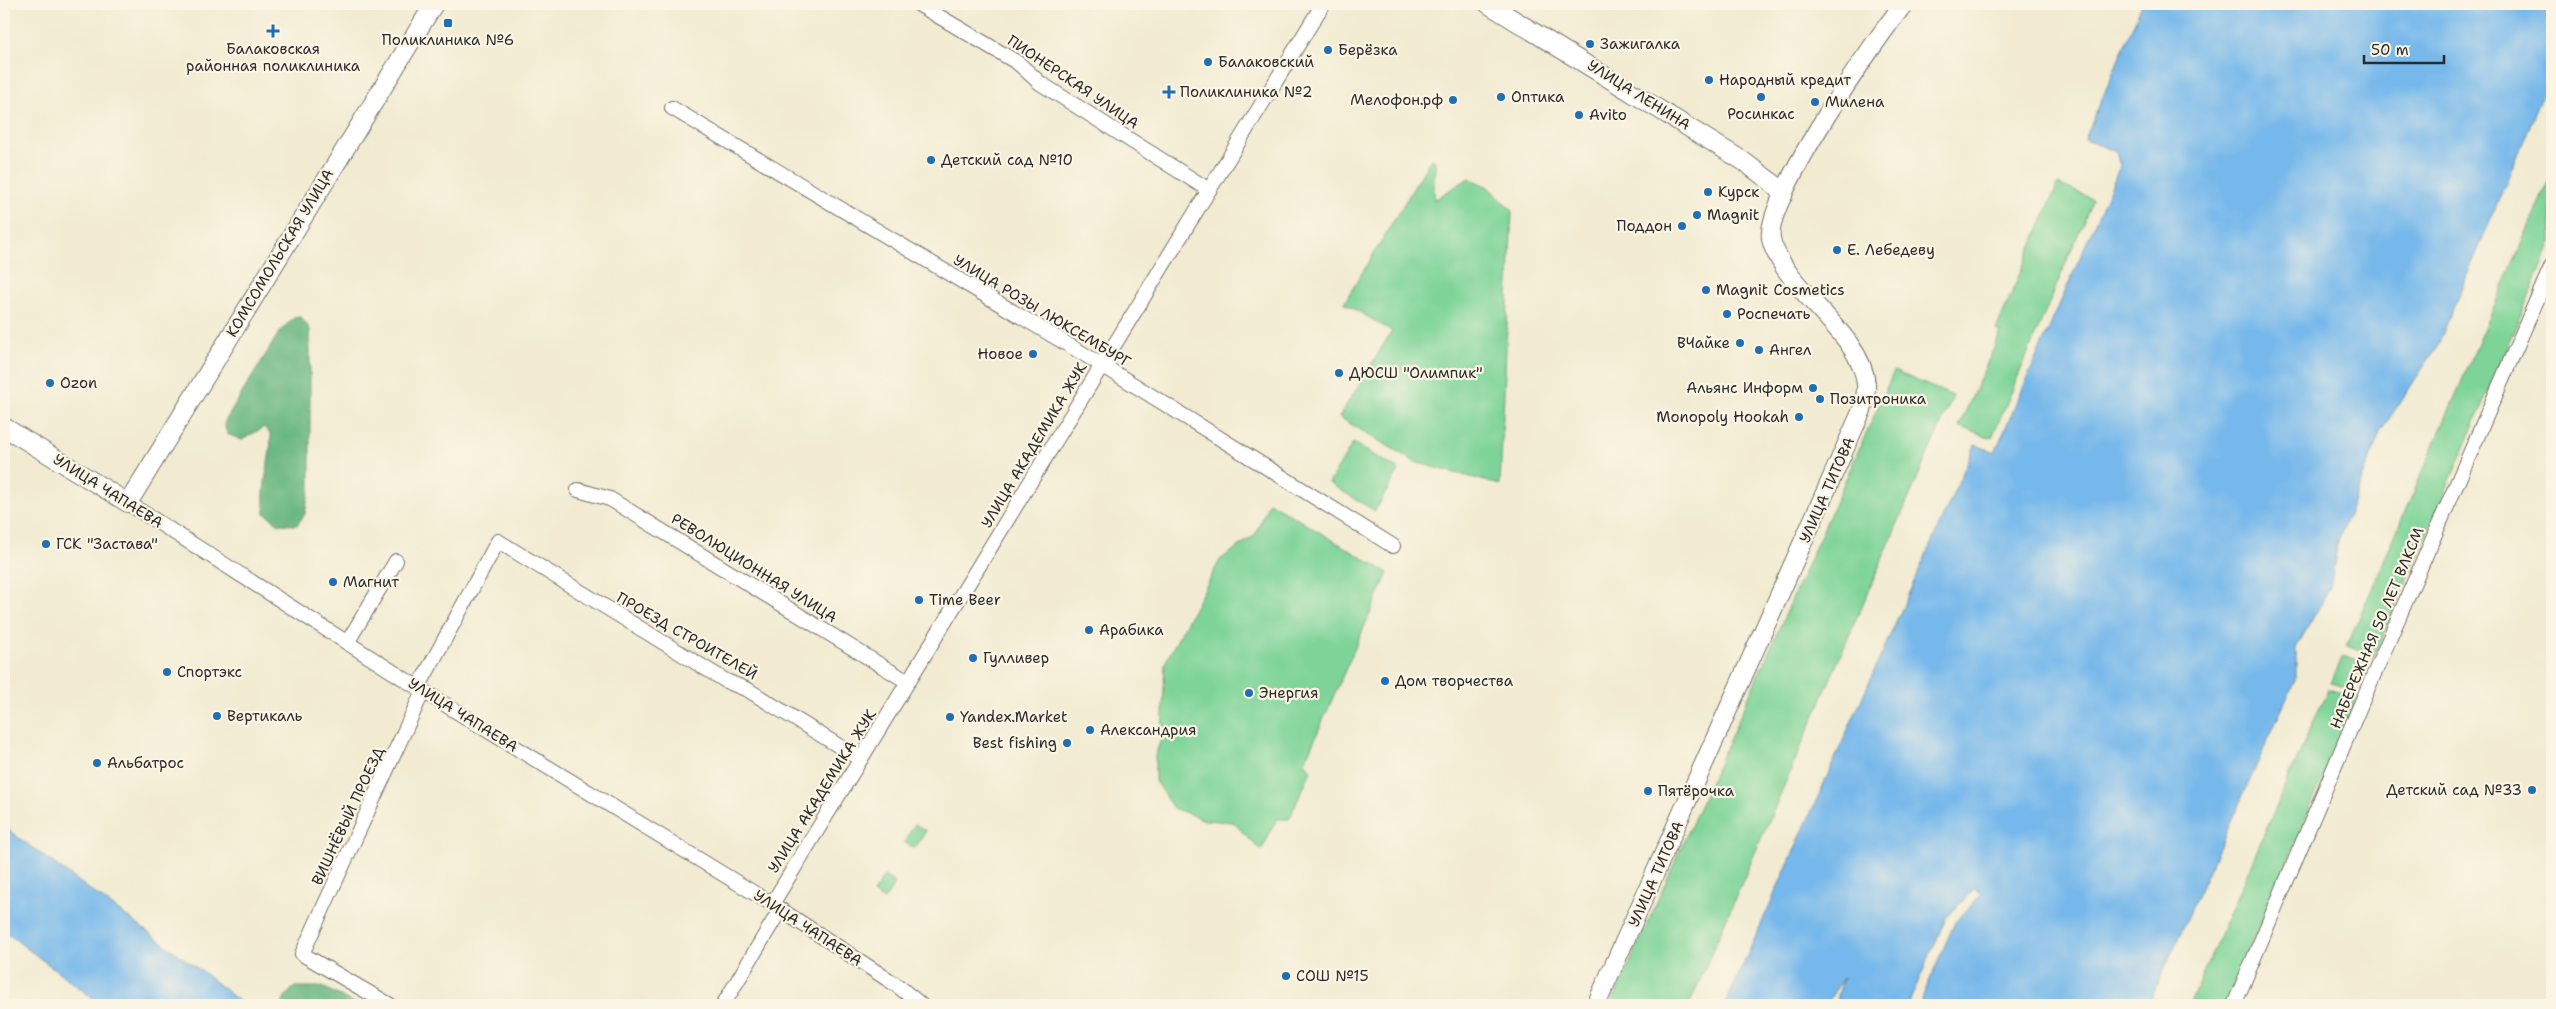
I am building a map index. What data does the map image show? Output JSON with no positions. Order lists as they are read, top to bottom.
{
  "streets": {
    "main road": [
      "УЛИЦА ЛЕНИНА",
      "КОМСОМОЛЬСКАЯ УЛИЦА",
      "УЛИЦА ТИТОВА",
      "УЛИЦА ЧАПАЕВА"
    ],
    "street": [
      "ПИОНЕРСКАЯ УЛИЦА",
      "УЛИЦА РОЗЫ ЛЮКСЕМБУРГ",
      "УЛИЦА АКАДЕМИКА ЖУК",
      "РЕВОЛЮЦИОННАЯ УЛИЦА",
      "НАБЕРЕЖНАЯ 50 ЛЕТ ВЛКСМ",
      "ПРОЕЗД СТРОИТЕЛЕЙ",
      "ВИШНЁВЫЙ ПРОЕЗД"
    ]
  },
  "crossings": [
    ["ПИОНЕРСКАЯ УЛИЦА", "УЛИЦА АКАДЕМИКА ЖУК"],
    ["УЛИЦА ЛЕНИНА", "УЛИЦА ТИТОВА"],
    ["КОМСОМОЛЬСКАЯ УЛИЦА", "УЛИЦА ЧАПАЕВА"],
    ["УЛИЦА РОЗЫ ЛЮКСЕМБУРГ", "УЛИЦА АКАДЕМИКА ЖУК"],
    ["УЛИЦА АКАДЕМИКА ЖУК", "УЛИЦА ЧАПАЕВА"],
    ["УЛИЦА АКАДЕМИКА ЖУК", "РЕВОЛЮЦИОННАЯ УЛИЦА"],
    ["УЛИЦА АКАДЕМИКА ЖУК", "ПРОЕЗД СТРОИТЕЛЕЙ"],
    ["УЛИЦА ЧАПАЕВА", "ВИШНЁВЫЙ ПРОЕЗД"],
    ["ПРОЕЗД СТРОИТЕЛЕЙ", "ВИШНЁВЫЙ ПРОЕЗД"]
  ],
  "places": {
    "transit": ["Поликлиника №6"],
    "health": ["Балаковская районная поликлиника", "Поликлиника №2"],
    "other": [
      "Зажигалка",
      "Берёзка",
      "Балаковский",
      "Народный кредит",
      "Оптика",
      "Росинкас",
      "Мелофон.рф",
      "Милена",
      "Avito",
      "Детский сад №10",
      "Курск",
      "Magnit",
      "Поддон",
      "Е. Лебедеву",
      "Magnit Cosmetics",
      "Роспечать",
      "ВЧайке",
      "Ангел",
      "Новое",
      "ДЮСШ \"Олимпик\"",
      "Ozon",
      "Альянс Информ",
      "Позитроника",
      "Monopoly Hookah",
      "ГСК \"Застава\"",
      "Магнит",
      "Time Beer",
      "Арабика",
      "Гулливер",
      "Спортэкс",
      "Дом творчества",
      "Энергия",
      "Вертикаль",
      "Yandex.Market",
      "Александрия",
      "Best fishing",
      "Альбатрос",
      "Детский сад №33",
      "Пятёрочка",
      "СОШ №15"
    ]
  },
  "scale_bar": "50 m"
}
